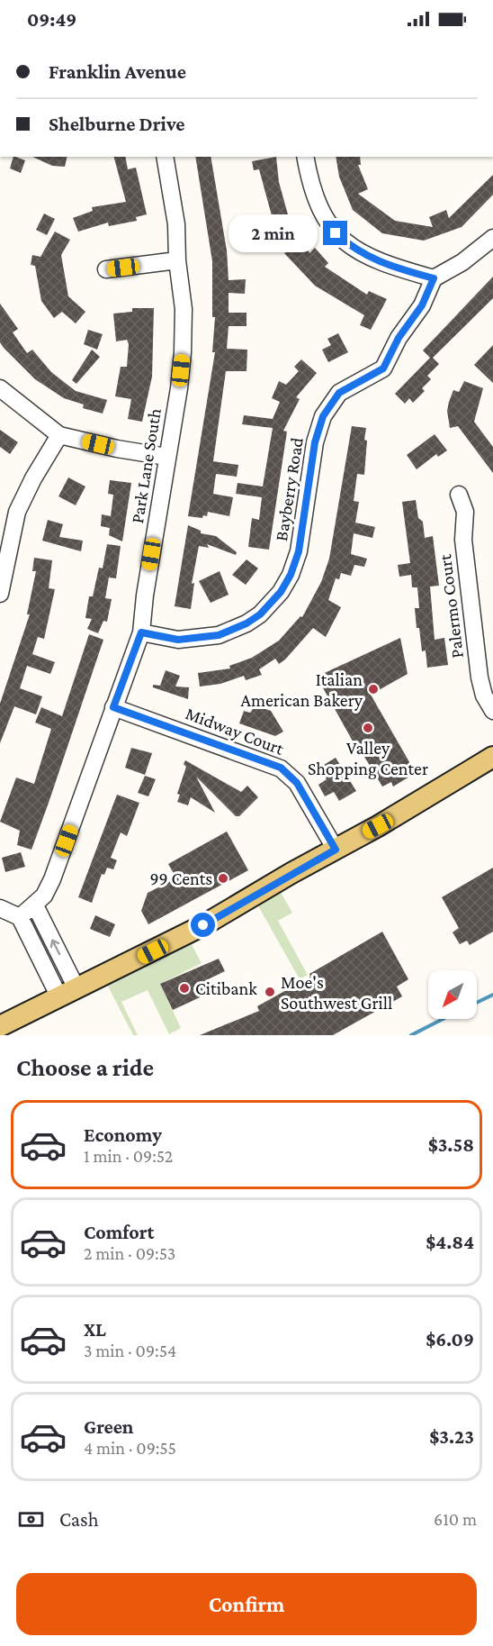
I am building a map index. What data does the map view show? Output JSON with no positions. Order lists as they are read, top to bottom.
{
  "streets": {
    "street": [
      "Park Lane South",
      "Bayberry Road",
      "Palermo Court",
      "Midway Court"
    ]
  },
  "crossings": [
    ["Park Lane South", "Bayberry Road"],
    ["Park Lane South", "Midway Court"]
  ],
  "places": [
    "Italian American Bakery",
    "Valley Shopping Center",
    "99 Cents",
    "Citibank",
    "Moe's Southwest Grill"
  ],
  "north": "bottom left",
  "page": {
    "status": "09:49",
    "banner": ["Franklin Avenue", "Shelburne Drive"],
    "bubble": "2 min",
    "heading": "Choose a ride",
    "list": [
      {
        "name": "Economy",
        "note": "1 min · 09:52",
        "value": "$3.58"
      },
      {
        "name": "Comfort",
        "note": "2 min · 09:53",
        "value": "$4.84"
      },
      {
        "name": "XL",
        "note": "3 min · 09:54",
        "value": "$6.09"
      },
      {
        "name": "Green",
        "note": "4 min · 09:55",
        "value": "$3.23"
      }
    ],
    "pay": ["Cash", "610 m"],
    "buttons": "Confirm"
  }
}
